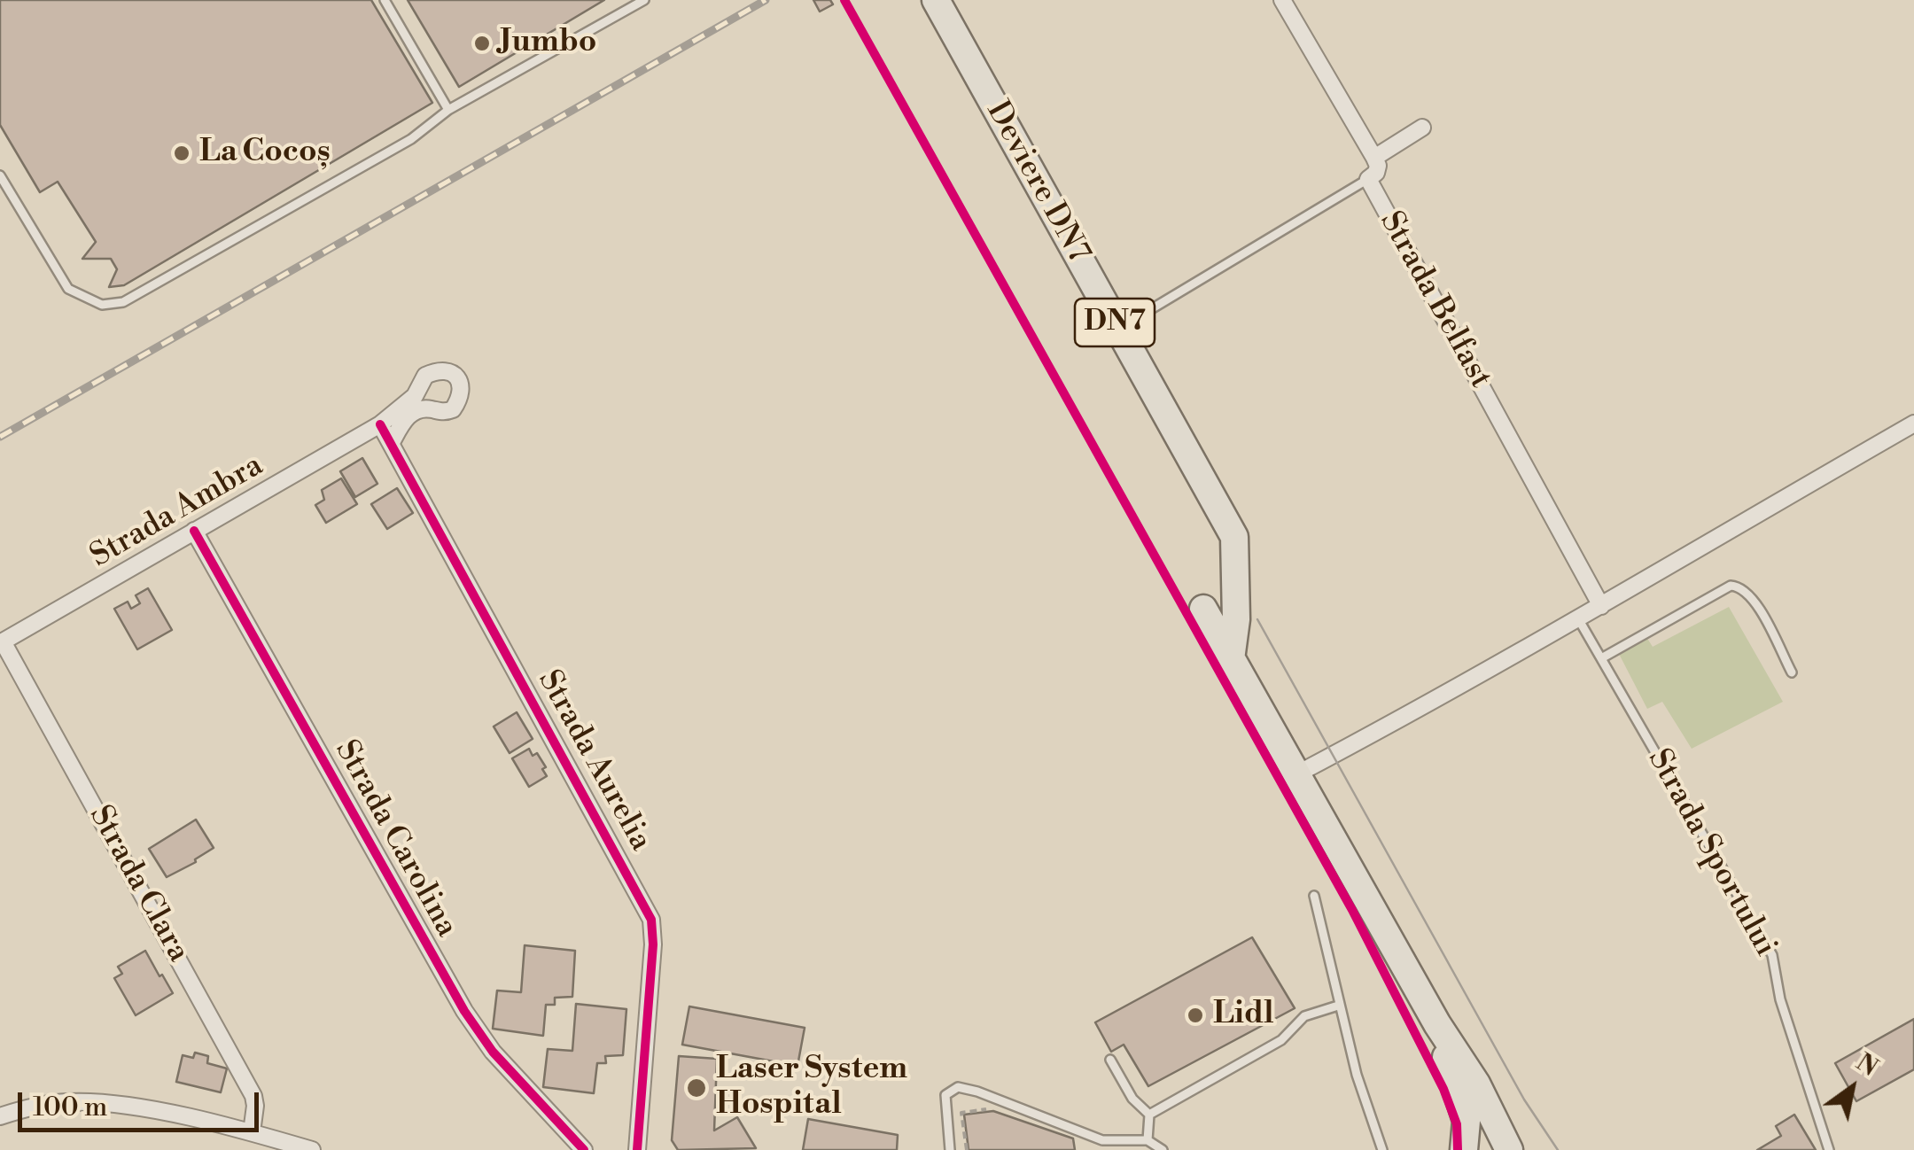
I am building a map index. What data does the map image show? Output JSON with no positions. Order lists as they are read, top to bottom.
{
  "streets": {
    "main road": ["Deviere DN7", "DN7"],
    "street": [
      "Strada Belfast",
      "Strada Ambra",
      "Strada Aurelia",
      "Strada Carolina",
      "Strada Clara"
    ],
    "lane": ["Strada Sportului"]
  },
  "crossings": [
    ["Strada Ambra", "Strada Aurelia"],
    ["Strada Ambra", "Strada Carolina"],
    ["Strada Ambra", "Strada Clara"]
  ],
  "places": [
    "Jumbo",
    "La Cocoș",
    "Lidl",
    "Laser System Hospital"
  ],
  "scale_bar": "100 m",
  "north": "top right"
}
